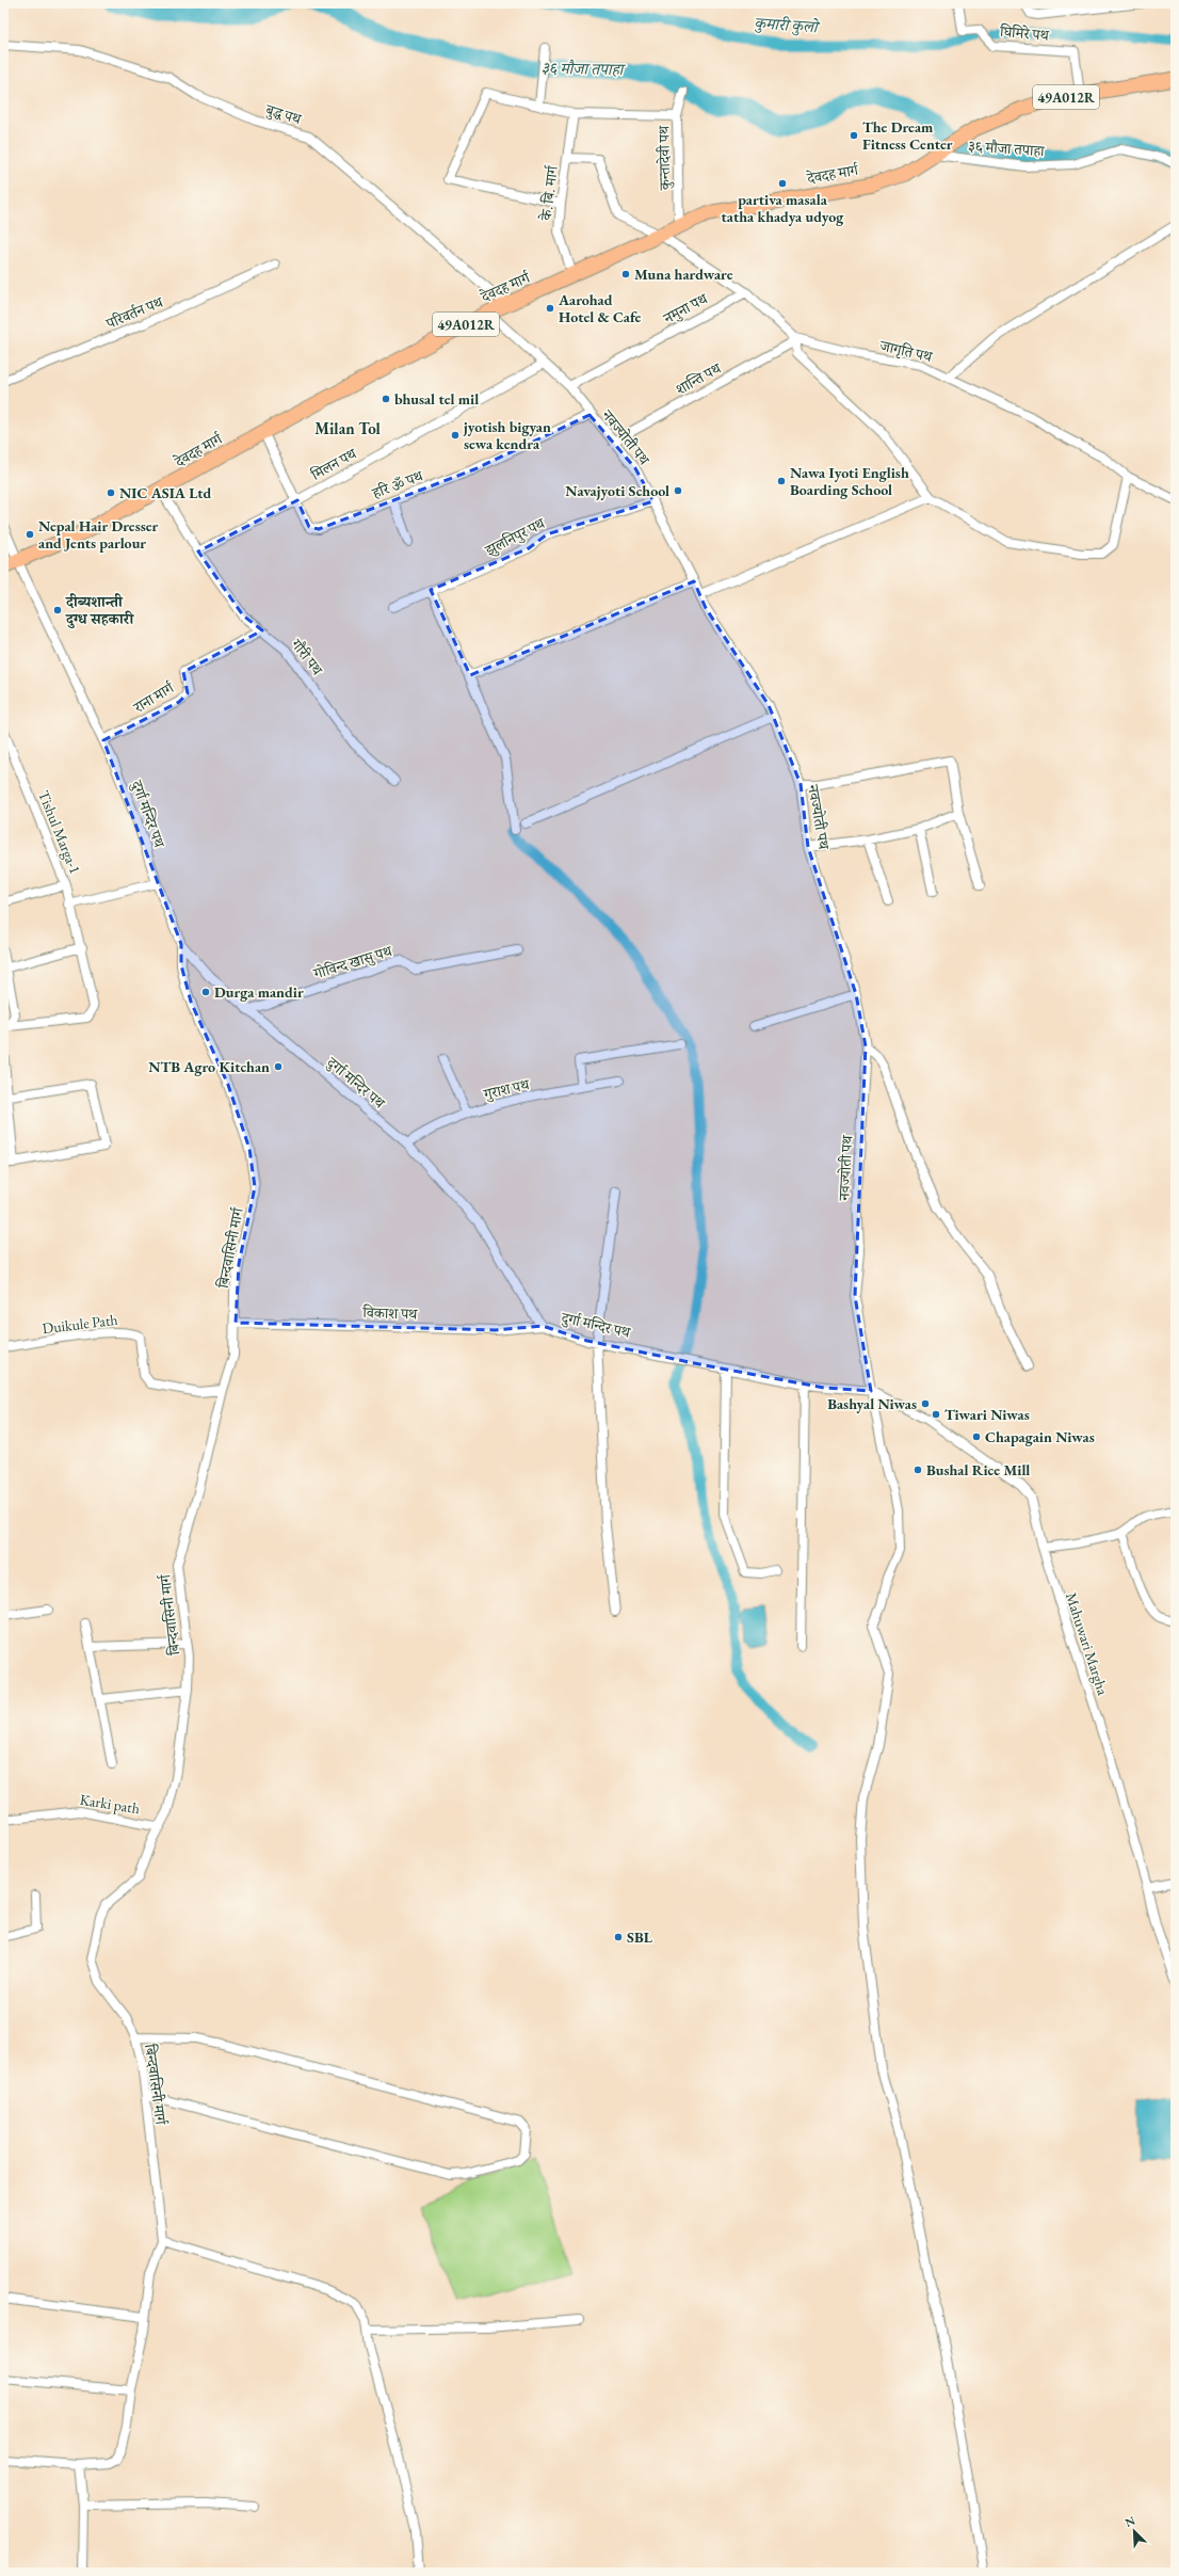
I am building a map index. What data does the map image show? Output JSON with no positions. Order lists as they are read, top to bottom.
{
  "streets": {
    "main road": ["49A012R", "देवदह मार्ग"],
    "street": [
      "घिमिरे पथ",
      "बुद्ध पथ",
      "३६ मौजा तपाहा",
      "कुन्तादेवी पथ",
      "के. बि. मार्ग",
      "नमुना पथ",
      "परिवर्तन पथ",
      "जागृति पथ",
      "शान्ति पथ",
      "नवज्योती पथ",
      "मिलन पथ",
      "हरि ॐ पथ",
      "झुलनिपुर पथ",
      "गौरी पथ",
      "राना मार्ग",
      "दुर्गा मन्दिर पथ",
      "Tishul Marga-1",
      "गोविन्द खासु पथ",
      "गुराश पथ",
      "बिन्दवासिनी मार्ग",
      "विकाश पथ",
      "Duikule Path",
      "Mahuwari Margha",
      "Karki path"
    ]
  },
  "crossings": [
    ["घिमिरे पथ", "49A012R"],
    ["घिमिरे पथ", "देवदह मार्ग"],
    ["49A012R", "देवदह मार्ग"],
    ["बुद्ध पथ", "देवदह मार्ग"],
    ["३६ मौजा तपाहा", "देवदह मार्ग"],
    ["कुन्तादेवी पथ", "देवदह मार्ग"],
    ["कुन्तादेवी पथ", "के. बि. मार्ग"],
    ["देवदह मार्ग", "के. बि. मार्ग"],
    ["देवदह मार्ग", "जागृति पथ"],
    ["देवदह मार्ग", "नवज्योती पथ"],
    ["देवदह मार्ग", "हरि ॐ पथ"],
    ["देवदह मार्ग", "दुर्गा मन्दिर पथ"],
    ["के. बि. मार्ग", "जागृति पथ"],
    ["नमुना पथ", "जागृति पथ"],
    ["नमुना पथ", "नवज्योती पथ"],
    ["जागृति पथ", "शान्ति पथ"],
    ["शान्ति पथ", "नवज्योती पथ"],
    ["नवज्योती पथ", "मिलन पथ"],
    ["नवज्योती पथ", "हरि ॐ पथ"],
    ["नवज्योती पथ", "झुलनिपुर पथ"],
    ["नवज्योती पथ", "दुर्गा मन्दिर पथ"],
    ["नवज्योती पथ", "Mahuwari Margha"],
    ["मिलन पथ", "हरि ॐ पथ"],
    ["मिलन पथ", "गौरी पथ"],
    ["गौरी पथ", "राना मार्ग"],
    ["राना मार्ग", "दुर्गा मन्दिर पथ"],
    ["दुर्गा मन्दिर पथ", "गोविन्द खासु पथ"],
    ["दुर्गा मन्दिर पथ", "गुराश पथ"],
    ["दुर्गा मन्दिर पथ", "बिन्दवासिनी मार्ग"],
    ["दुर्गा मन्दिर पथ", "विकाश पथ"],
    ["दुर्गा मन्दिर पथ", "Mahuwari Margha"],
    ["बिन्दवासिनी मार्ग", "विकाश पथ"],
    ["बिन्दवासिनी मार्ग", "Duikule Path"],
    ["बिन्दवासिनी मार्ग", "Karki path"]
  ],
  "districts": ["Milan Tol"],
  "water": ["कुमारी कुलो", "३६ मौजा तपाहा"],
  "places": [
    "The Dream Fitness Center",
    "partiva masala tatha khadya udyog",
    "Muna hardware",
    "Aarohad Hotel & Cafe",
    "bhusal tel mil",
    "jyotish bigyan sewa kendra",
    "Nawa Iyoti English Boarding School",
    "Navajyoti School",
    "NIC ASIA Ltd",
    "Nepal Hair Dresser and Jents parlour",
    "दीब्यशान्ती दुग्ध सहकारी",
    "Durga mandir",
    "NTB Agro Kitchan",
    "Bashyal Niwas",
    "Tiwari Niwas",
    "Chapagain Niwas",
    "Bushal Rice Mill",
    "SBL"
  ],
  "north": "top left"
}
